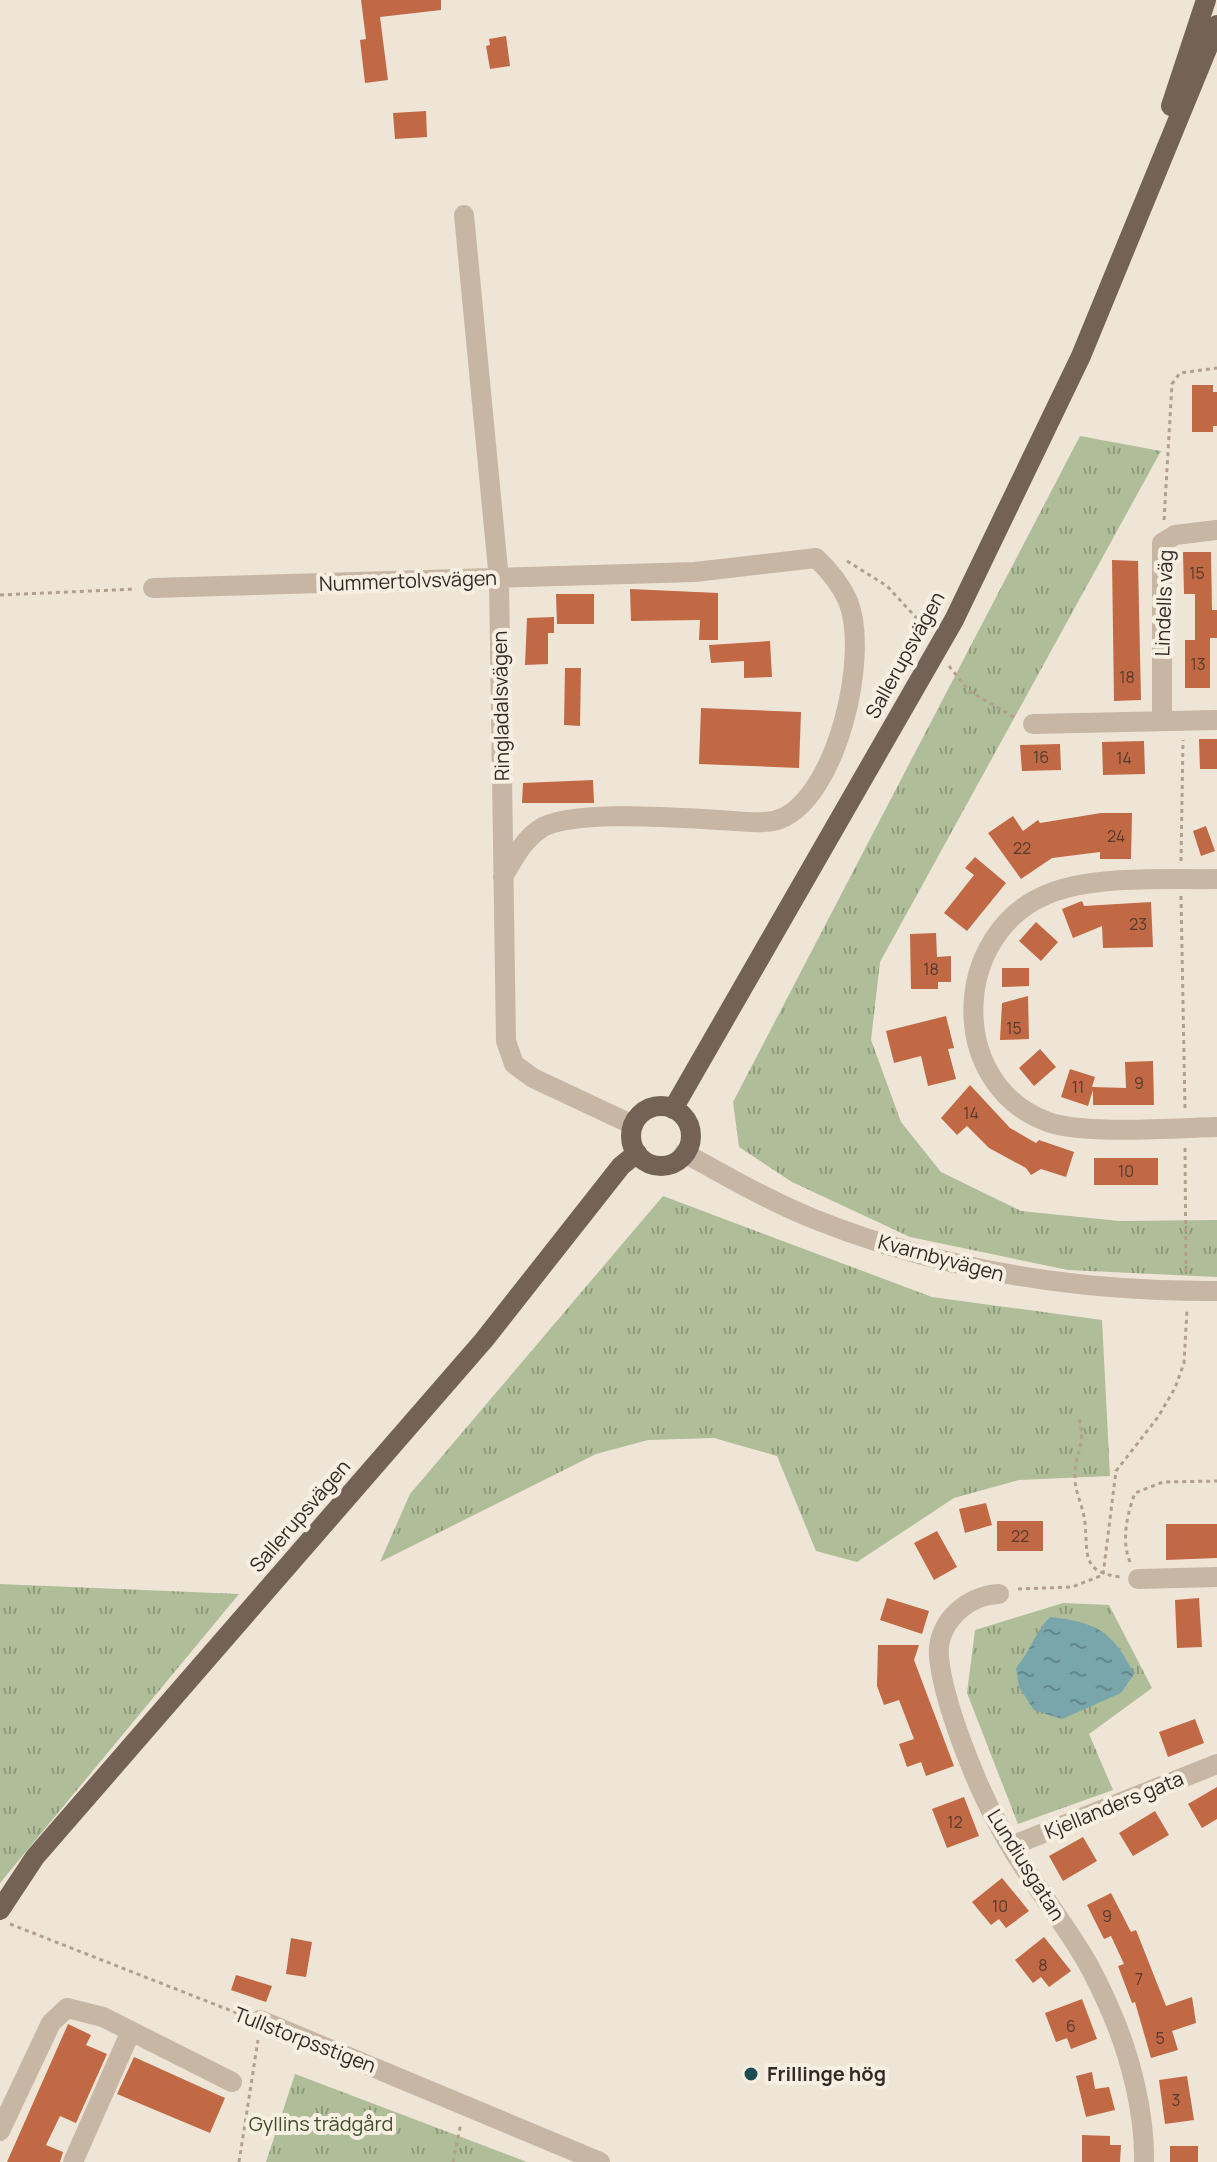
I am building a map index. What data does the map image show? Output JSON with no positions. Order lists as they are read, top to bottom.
{
  "streets": {
    "main road": ["Sallerupsvägen"],
    "street": [
      "Nummertolvsvägen",
      "Lindells väg",
      "Ringladalsvägen",
      "Kvarnbyvägen",
      "Kjellanders gata",
      "Lundiusgatan",
      "Tullstorpsstigen"
    ]
  },
  "crossings": [
    ["Nummertolvsvägen", "Ringladalsvägen"],
    ["Sallerupsvägen", "Ringladalsvägen"],
    ["Sallerupsvägen", "Kvarnbyvägen"],
    ["Sallerupsvägen", "Tullstorpsstigen"],
    ["Ringladalsvägen", "Kvarnbyvägen"],
    ["Kjellanders gata", "Lundiusgatan"]
  ],
  "parks": ["Gyllins trädgård"],
  "places": ["Frillinge hög"],
  "house_numbers": [
    "15",
    "13",
    "18",
    "16",
    "14",
    "24",
    "22",
    "23",
    "18",
    "15",
    "9",
    "11",
    "14",
    "10",
    "22",
    "12",
    "10",
    "9",
    "8",
    "7",
    "6",
    "5",
    "3"
  ]
}
